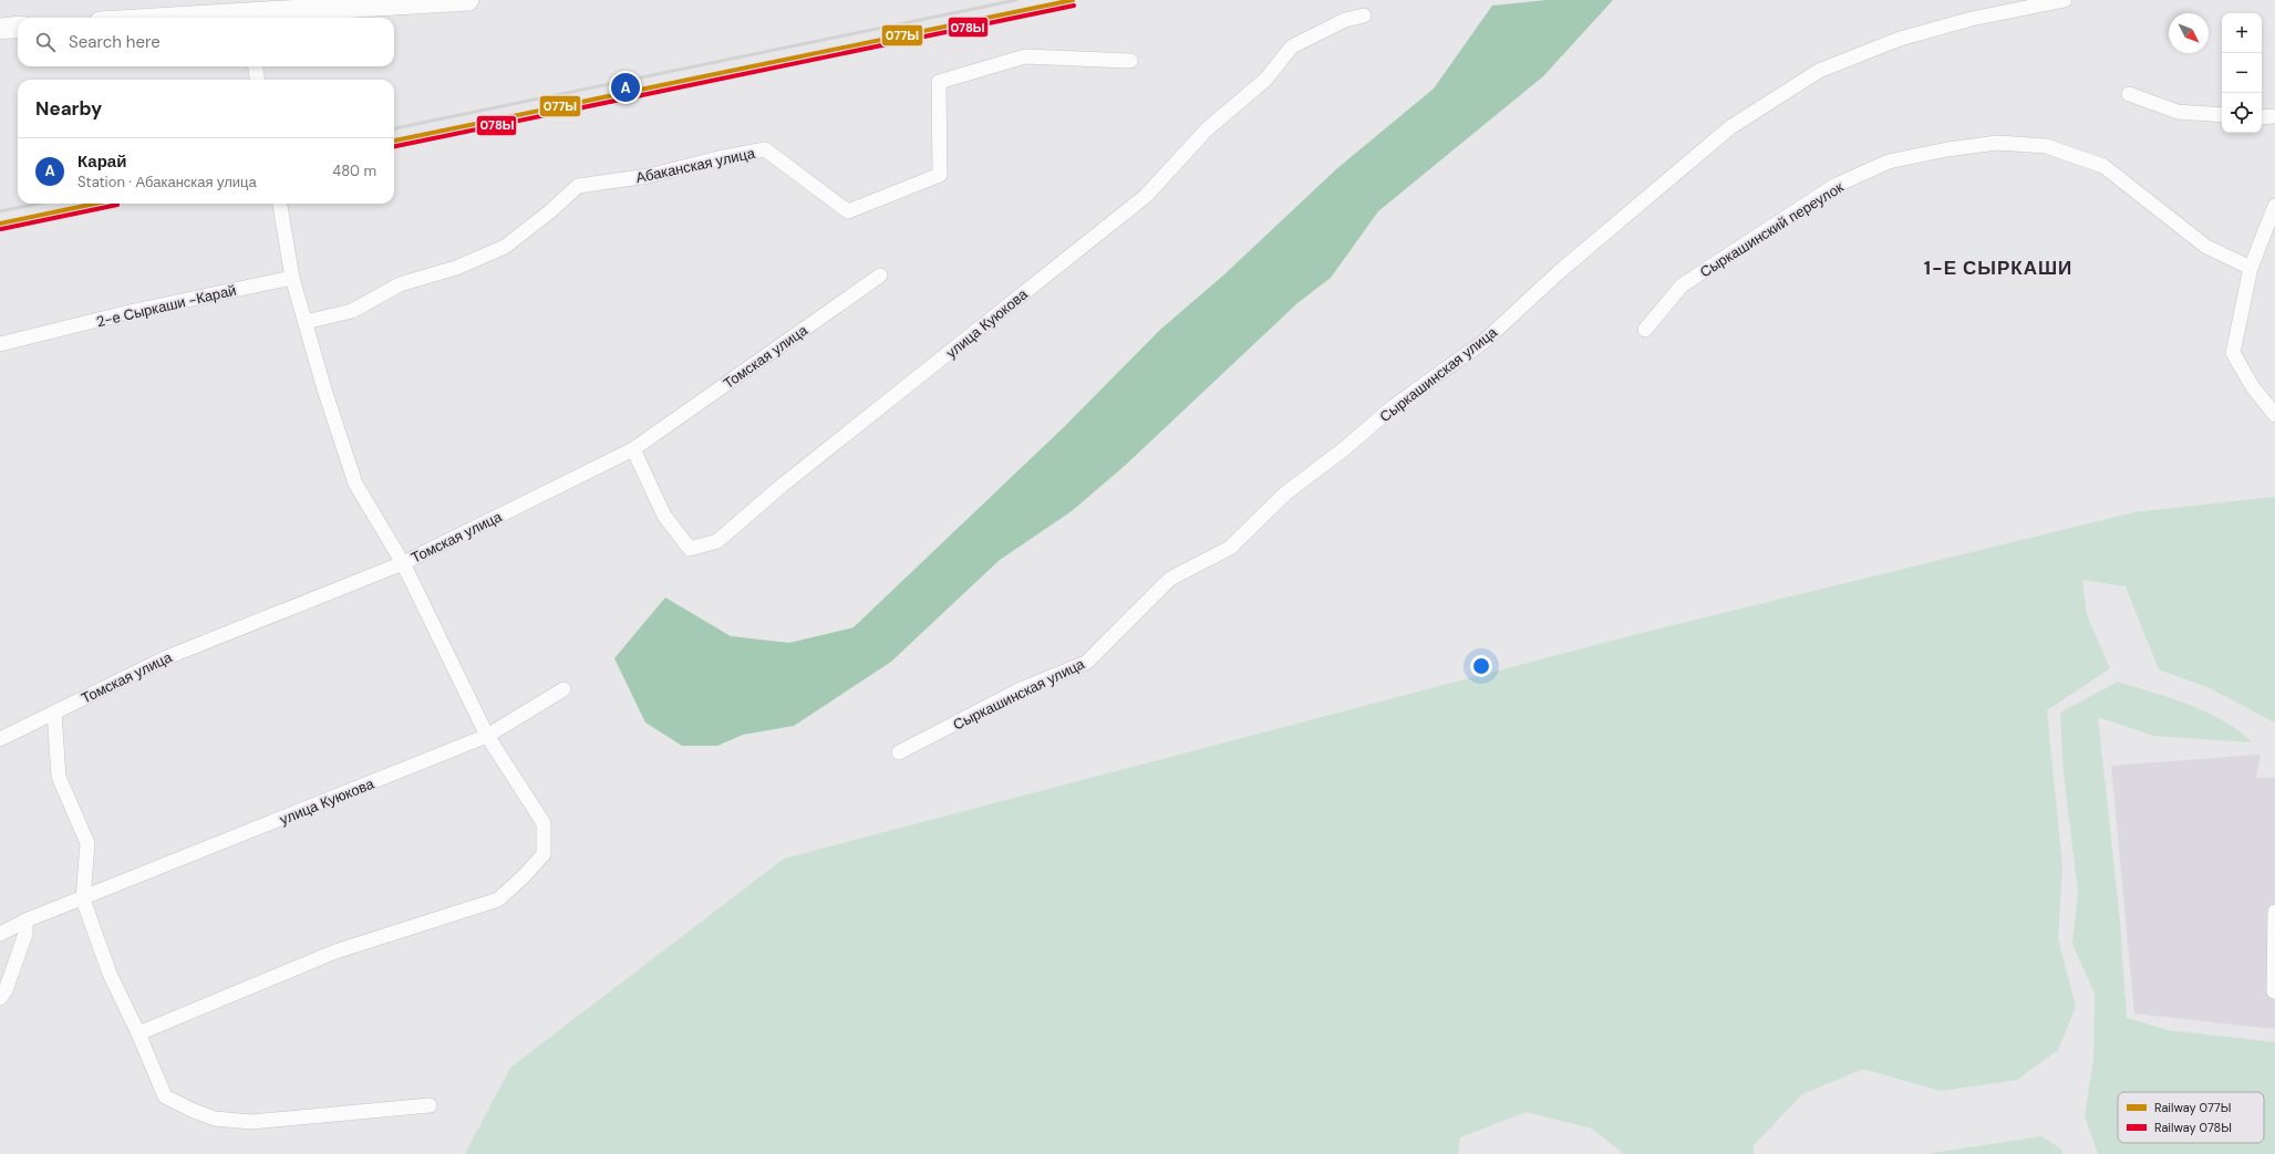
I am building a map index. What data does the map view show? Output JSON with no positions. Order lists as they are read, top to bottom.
{
  "streets": {
    "street": [
      "Абаканская улица",
      "Сыркашинский переулок",
      "2-е Сыркаши -Карай",
      "улица Куюкова",
      "Томская улица",
      "Сыркашинская улица"
    ]
  },
  "crossings": [
    ["улица Куюкова", "Томская улица"]
  ],
  "districts": ["1-Е СЫРКАШИ"],
  "lines": ["rail line 077Ы", "rail line 078Ы"],
  "legend": ["Railway 077Ы", "Railway 078Ы"],
  "north": "bottom right",
  "page": {
    "map_buttons": ["+", "−"],
    "search": "Search here",
    "pins": "A",
    "heading": "Nearby",
    "list": [
      {
        "mark": "A",
        "name": "Карай",
        "note": "Station · Абаканская улица",
        "value": "480 m"
      }
    ]
  }
}
